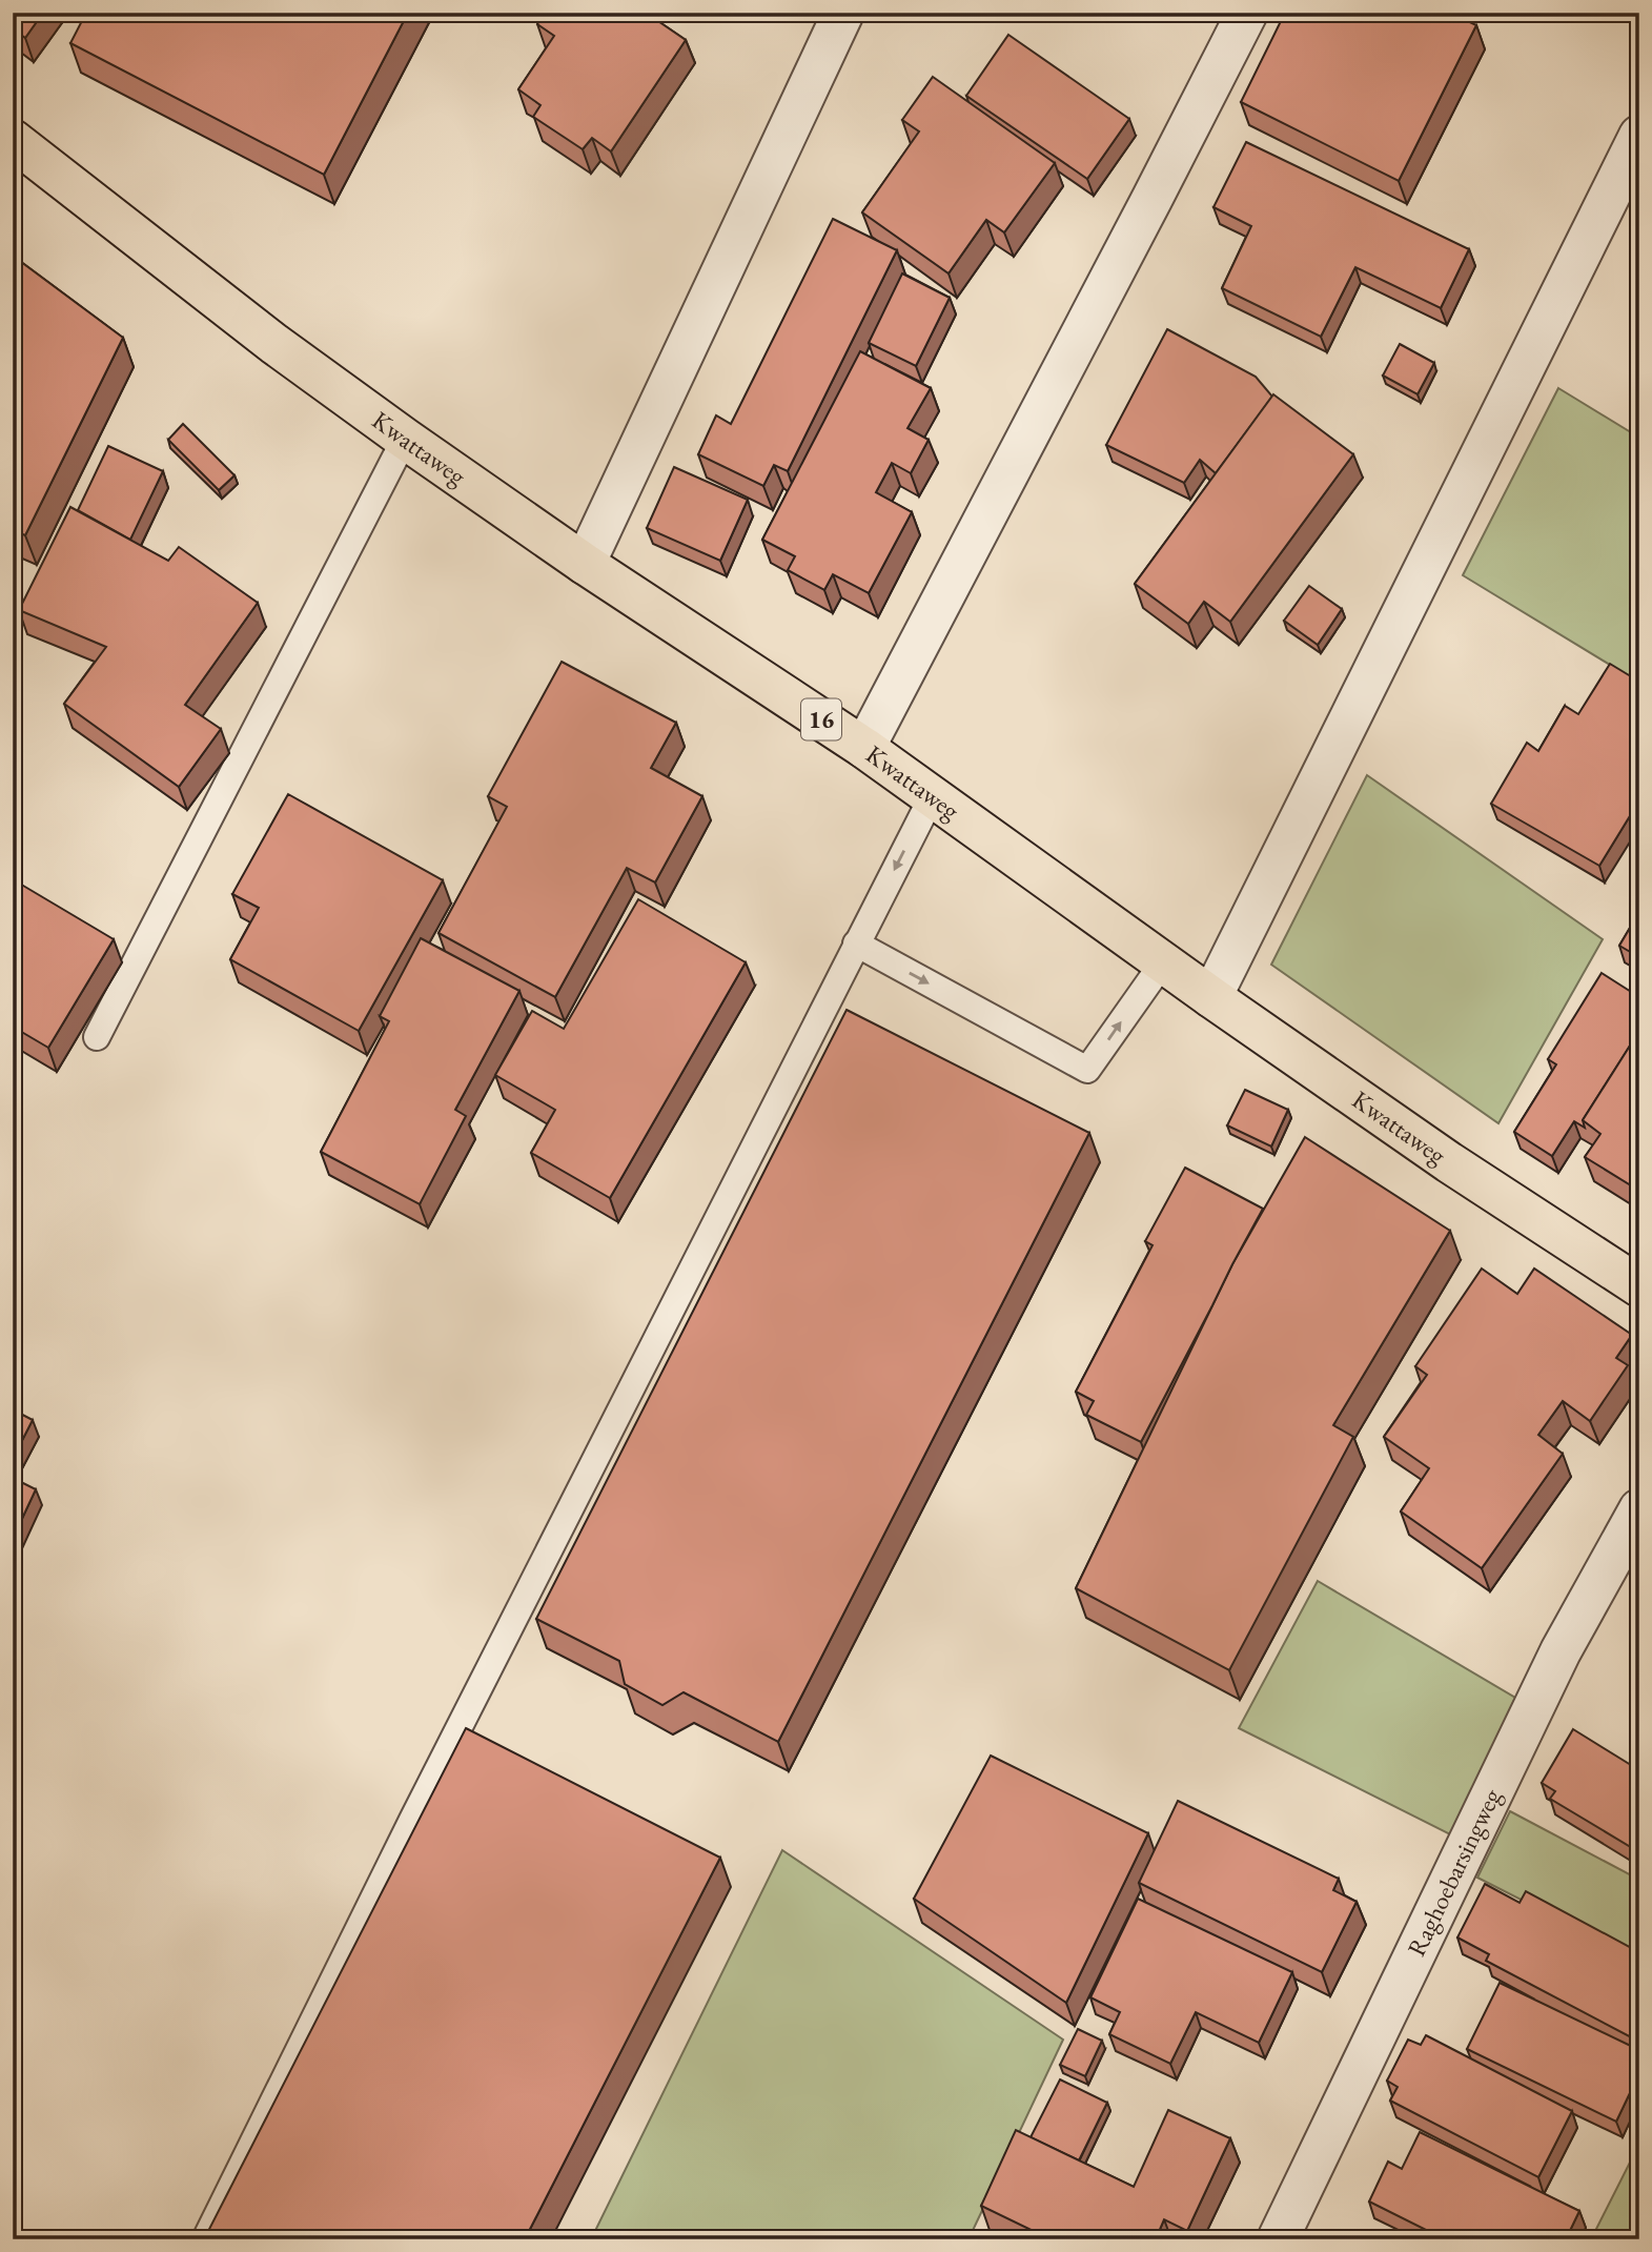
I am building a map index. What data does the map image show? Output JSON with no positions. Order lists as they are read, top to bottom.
{
  "streets": {
    "main road": ["Kwattaweg", "16"],
    "street": ["Raghoebarsingweg"]
  }
}
